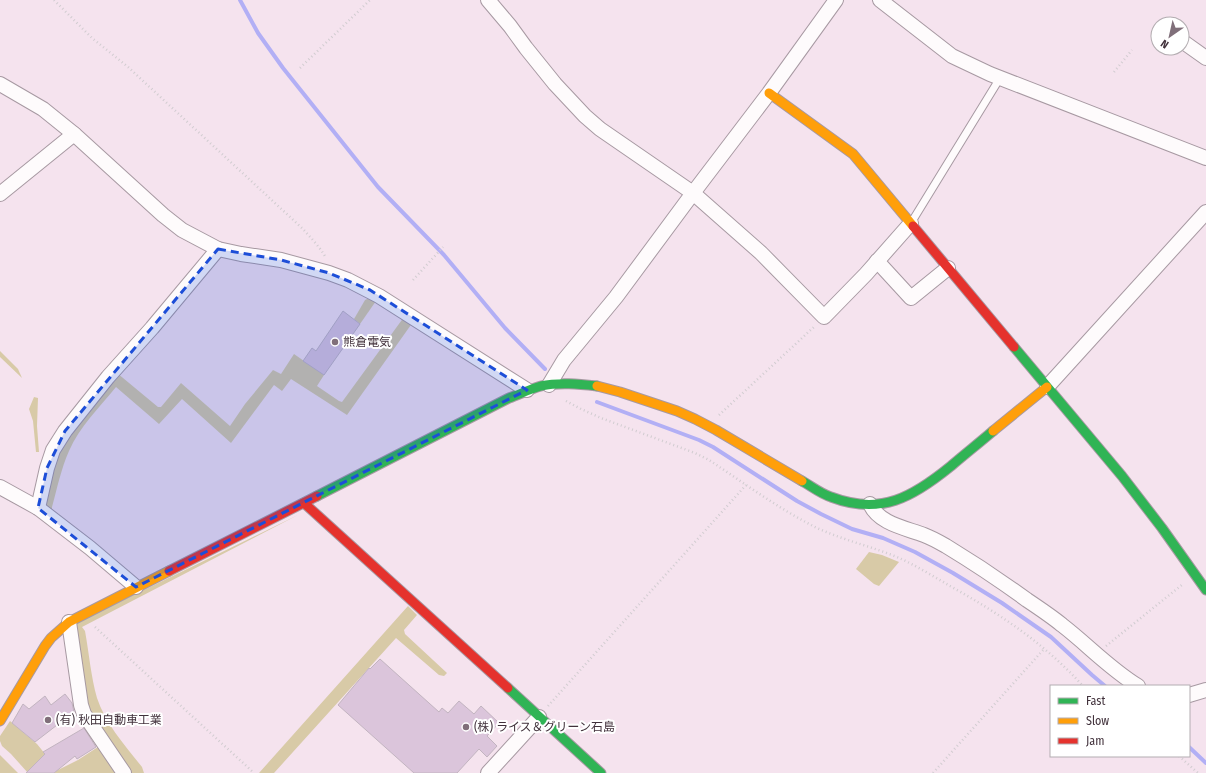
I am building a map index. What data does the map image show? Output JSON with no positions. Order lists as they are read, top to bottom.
{
  "places": ["熊倉電気", "(有) 秋田自動車工業", "(株) ライス＆グリーン石島"],
  "legend": ["Fast", "Slow", "Jam"],
  "north": "bottom left"
}
